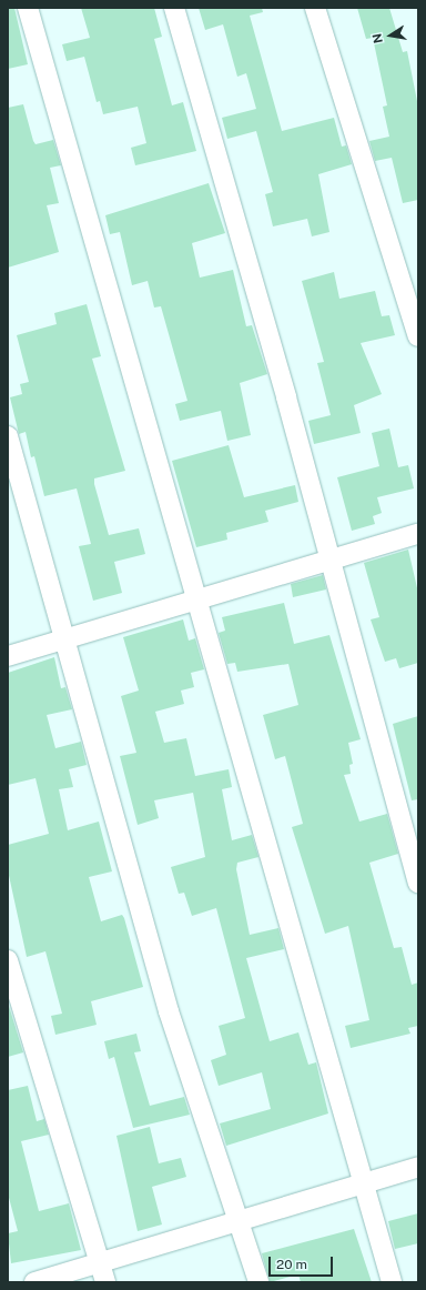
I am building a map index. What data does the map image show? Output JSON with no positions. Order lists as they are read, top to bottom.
{
  "scale_bar": "20 m",
  "north": "left"
}
